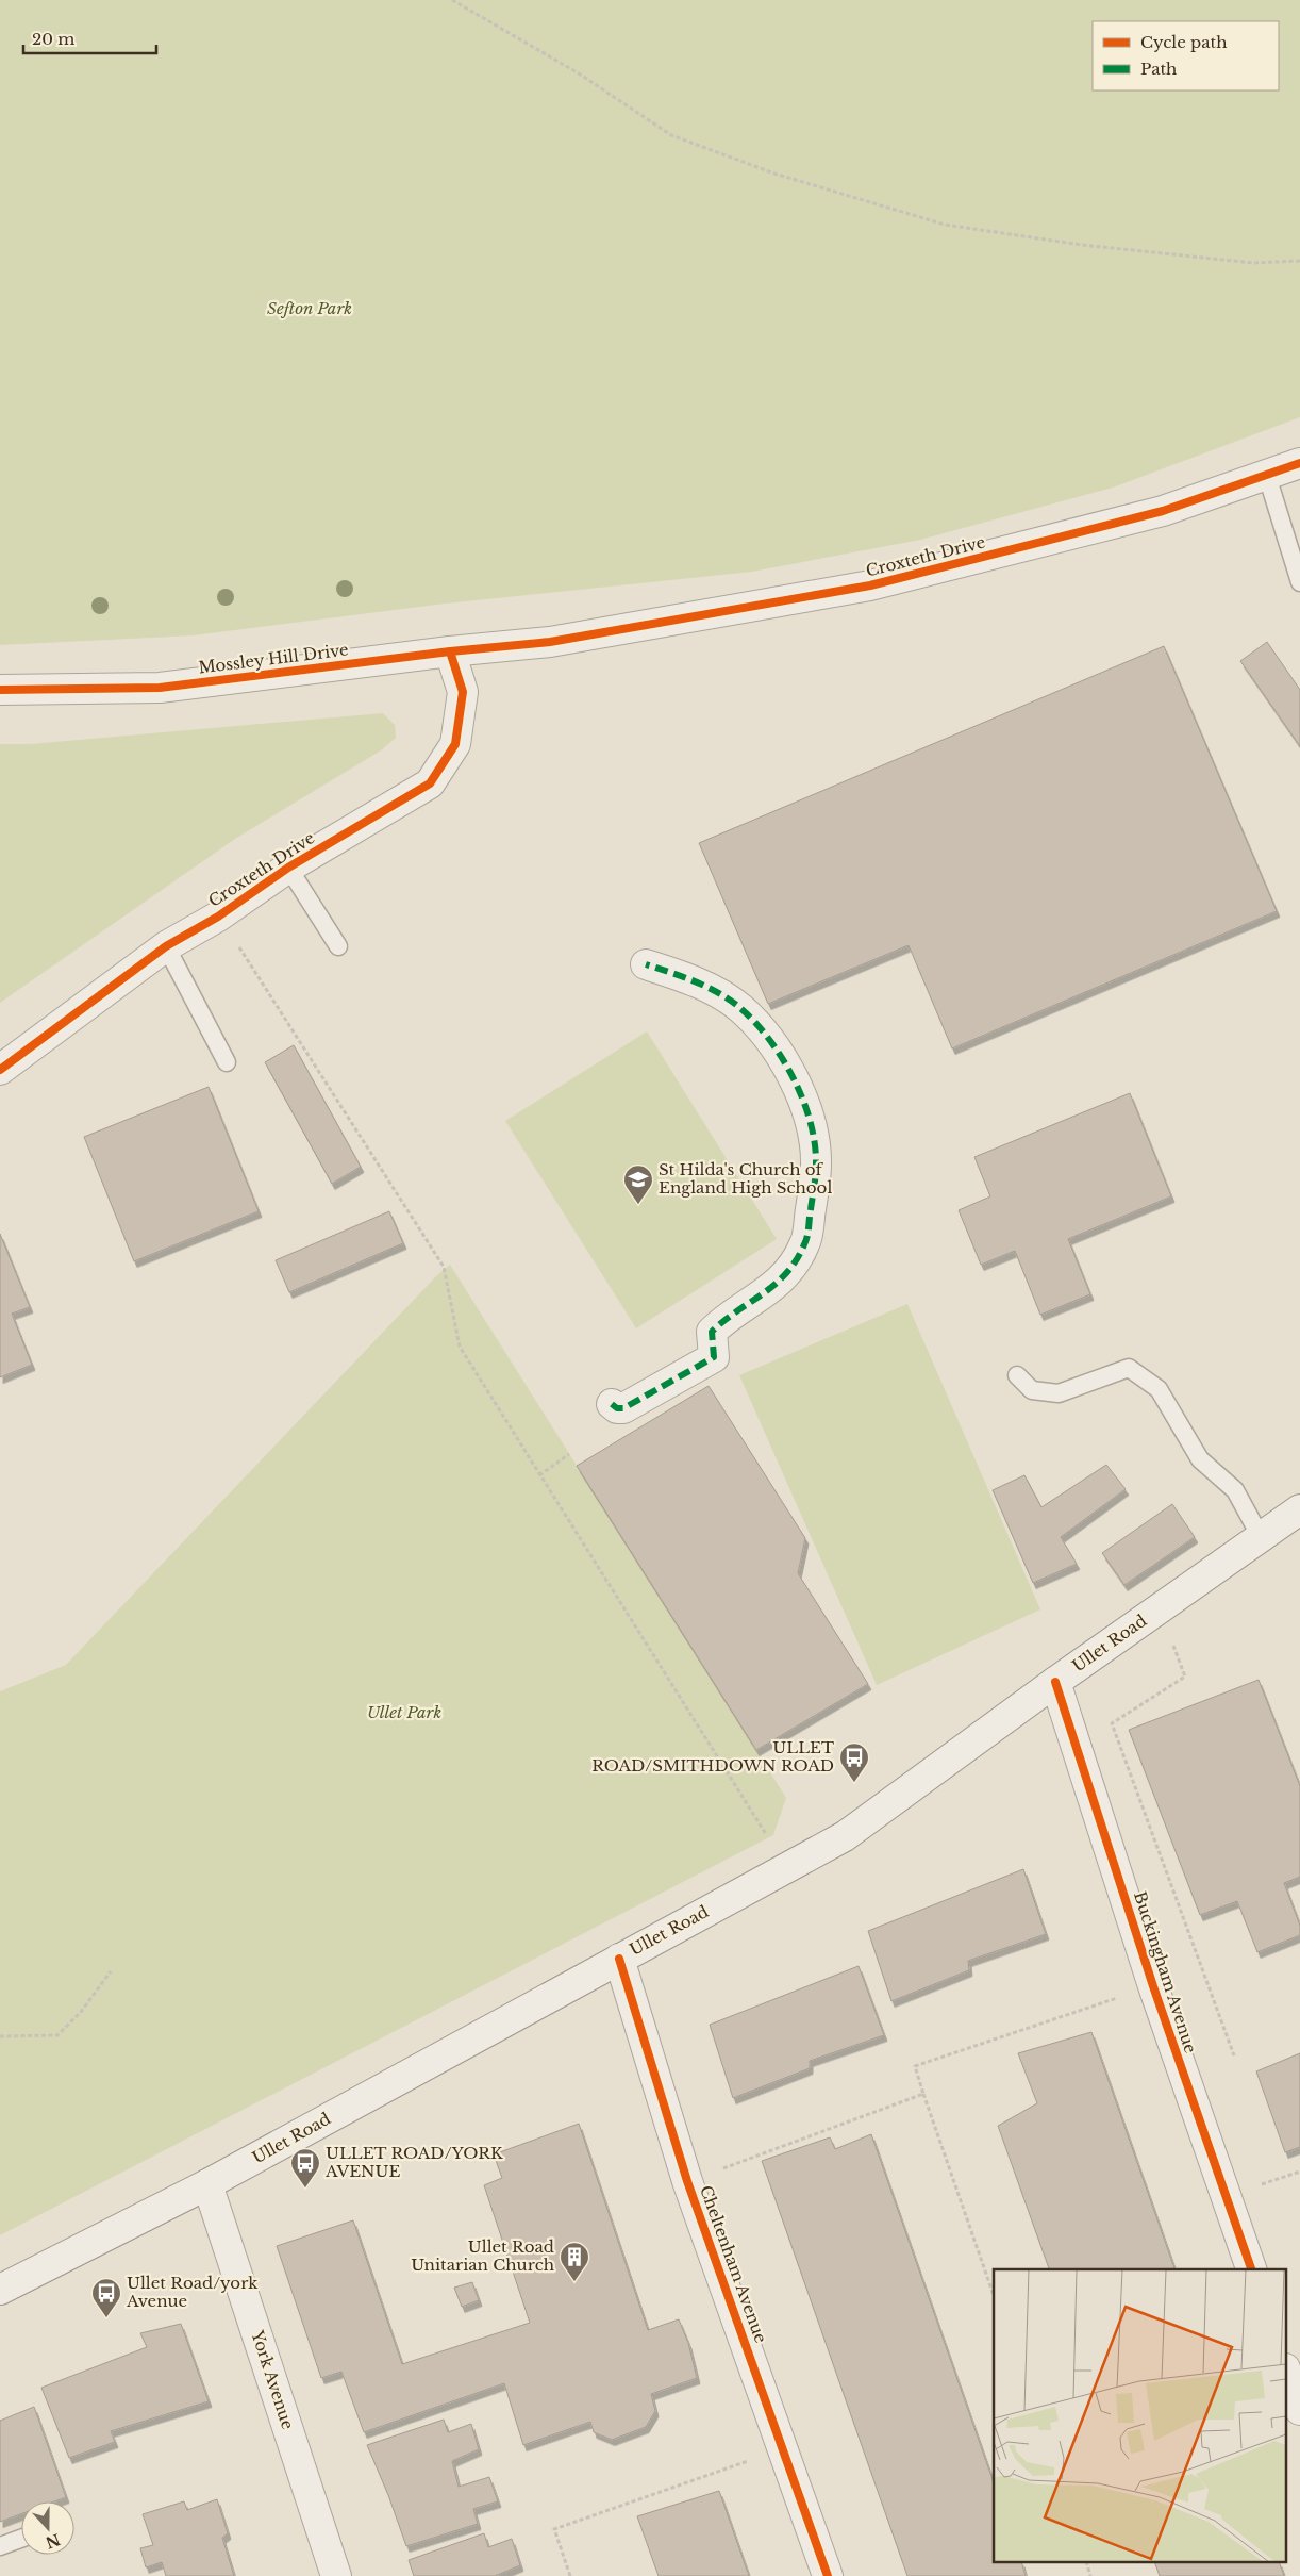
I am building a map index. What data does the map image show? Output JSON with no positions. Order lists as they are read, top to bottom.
{
  "streets": {
    "street": [
      "Croxteth Drive",
      "Mossley Hill Drive",
      "Ullet Road",
      "Buckingham Avenue",
      "Cheltenham Avenue",
      "York Avenue"
    ]
  },
  "crossings": [
    ["Croxteth Drive", "Mossley Hill Drive"],
    ["Ullet Road", "Buckingham Avenue"],
    ["Ullet Road", "Cheltenham Avenue"],
    ["Ullet Road", "York Avenue"]
  ],
  "parks": ["Sefton Park", "Ullet Park"],
  "places": {
    "school or university": ["St Hilda's Church of England High School"],
    "bus stop": ["ULLET ROAD/SMITHDOWN ROAD", "ULLET ROAD/YORK AVENUE", "Ullet Road/york Avenue"],
    "building": ["Ullet Road Unitarian Church"]
  },
  "legend": ["Cycle path", "Path"],
  "scale_bar": "20 m",
  "north": "bottom"
}
